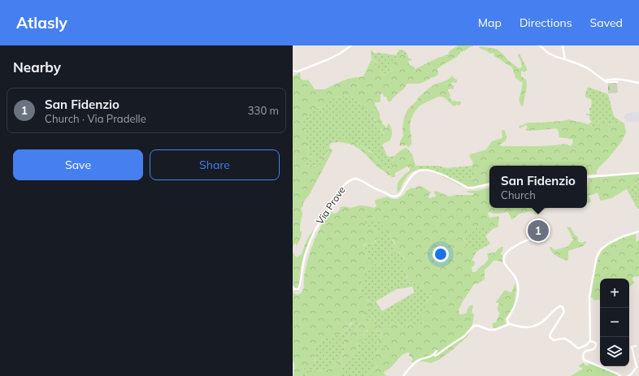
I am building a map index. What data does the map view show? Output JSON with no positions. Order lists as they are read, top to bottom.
{
  "streets": {
    "street": ["Via Prove"]
  },
  "page": {
    "header": "Atlasly",
    "nav": ["Map", "Directions", "Saved"],
    "heading": "Nearby",
    "list": [
      {
        "mark": "1",
        "name": "San Fidenzio",
        "note": "Church · Via Pradelle",
        "value": "330 m"
      }
    ],
    "buttons": ["Save", "Share"],
    "popup": ["San Fidenzio", "Church"],
    "pins": "1",
    "map_buttons": ["+", "−"]
  }
}
